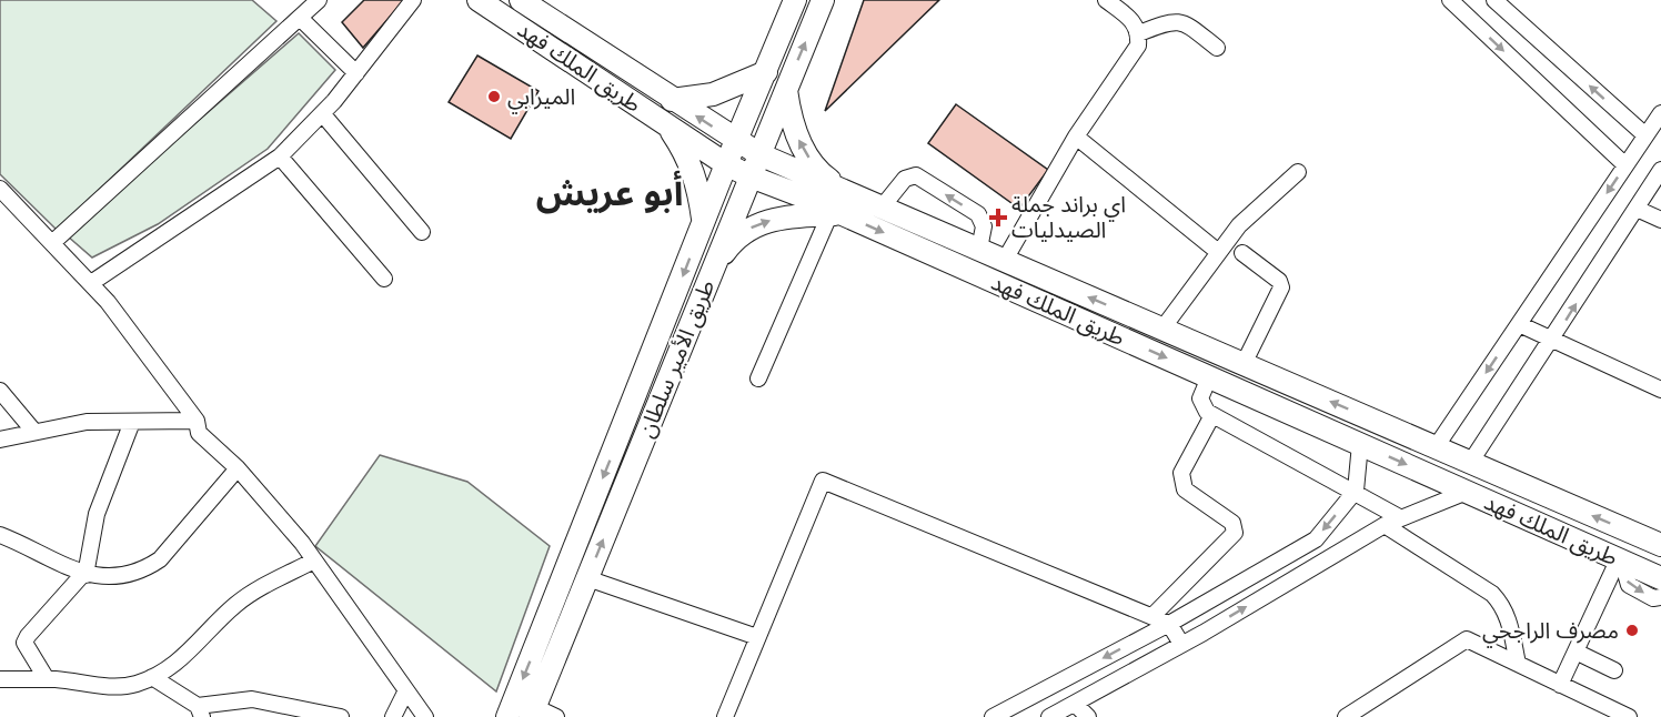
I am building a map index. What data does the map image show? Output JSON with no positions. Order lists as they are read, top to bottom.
{
  "streets": {
    "highway": ["طريق الملك فهد", "طريق الأمير سلطان"]
  },
  "crossings": [
    ["طريق الملك فهد", "طريق الأمير سلطان"]
  ],
  "districts": ["أبو عريش"],
  "places": {
    "other": ["الميرابي", "مصرف الراجحي"],
    "health": ["اي براند جملة الصيدليات"]
  }
}
